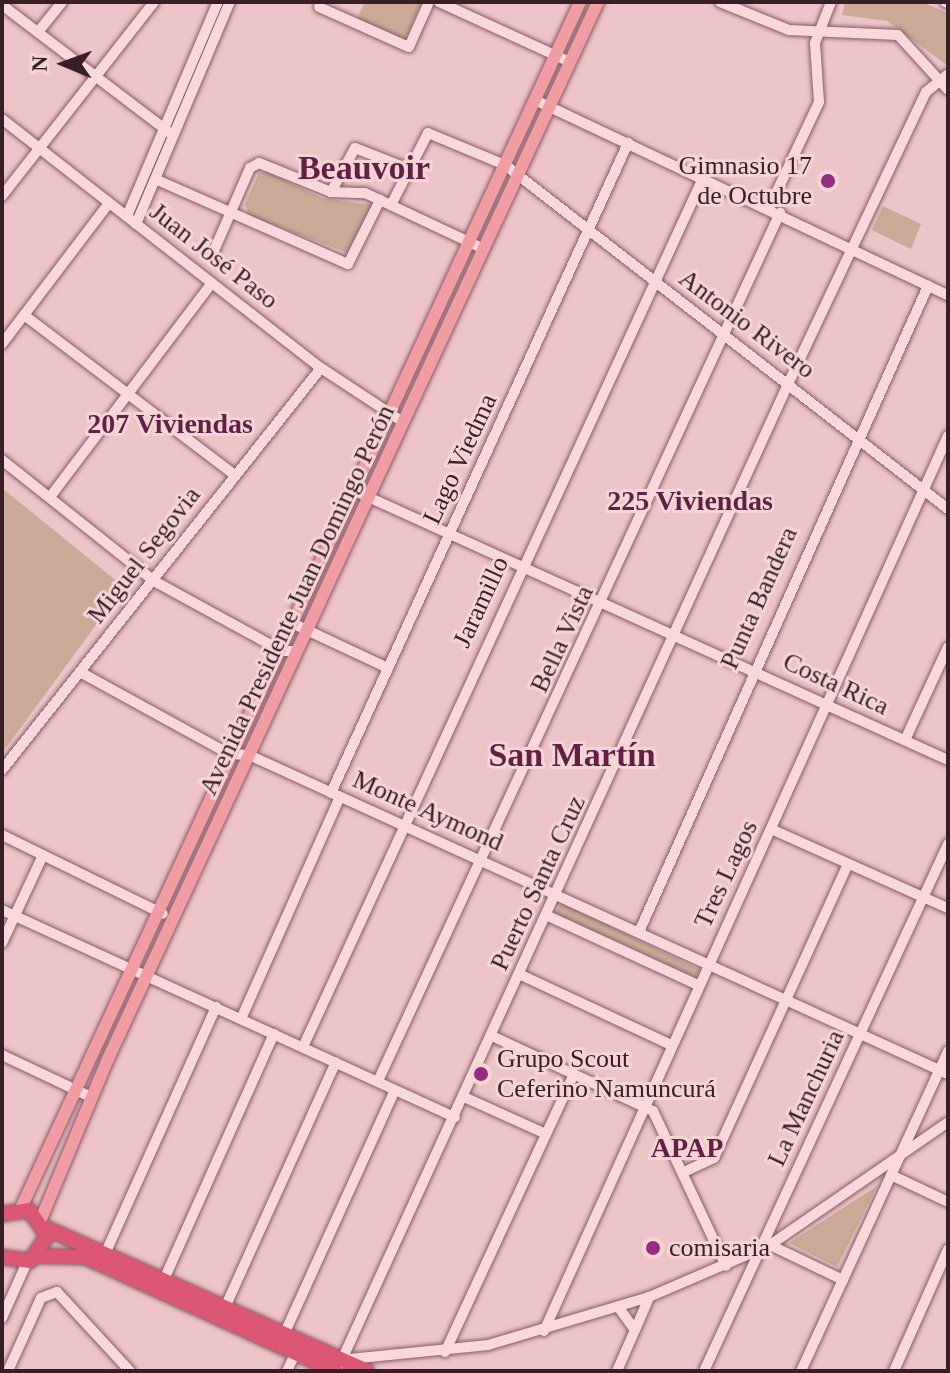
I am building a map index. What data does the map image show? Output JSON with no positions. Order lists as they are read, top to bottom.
{
  "streets": {
    "main road": ["Avenida Presidente Juan Domingo Perón"],
    "street": [
      "Juan José Paso",
      "Antonio Rivero",
      "Lago Viedma",
      "Miguel Segovia",
      "Punta Bandera",
      "Jaramillo",
      "Bella Vista",
      "Costa Rica",
      "Monte Aymond",
      "Tres Lagos",
      "Puerto Santa Cruz",
      "La Manchuria"
    ]
  },
  "crossings": [
    ["Juan José Paso", "Miguel Segovia"],
    ["Juan José Paso", "Avenida Presidente Juan Domingo Perón"],
    ["Antonio Rivero", "Lago Viedma"],
    ["Antonio Rivero", "Punta Bandera"],
    ["Antonio Rivero", "Avenida Presidente Juan Domingo Perón"],
    ["Antonio Rivero", "Jaramillo"],
    ["Antonio Rivero", "Bella Vista"],
    ["Antonio Rivero", "Tres Lagos"],
    ["Antonio Rivero", "Puerto Santa Cruz"],
    ["Lago Viedma", "Costa Rica"],
    ["Lago Viedma", "Monte Aymond"],
    ["Miguel Segovia", "Monte Aymond"],
    ["Punta Bandera", "Costa Rica"],
    ["Punta Bandera", "Monte Aymond"],
    ["Avenida Presidente Juan Domingo Perón", "Costa Rica"],
    ["Avenida Presidente Juan Domingo Perón", "Monte Aymond"],
    ["Jaramillo", "Costa Rica"],
    ["Jaramillo", "Monte Aymond"],
    ["Bella Vista", "Costa Rica"],
    ["Bella Vista", "Monte Aymond"],
    ["Costa Rica", "Tres Lagos"],
    ["Costa Rica", "Puerto Santa Cruz"],
    ["Monte Aymond", "Tres Lagos"],
    ["Monte Aymond", "Puerto Santa Cruz"],
    ["Monte Aymond", "La Manchuria"]
  ],
  "districts": [
    "Beauvoir",
    "207 Viviendas",
    "225 Viviendas",
    "San Martín",
    "APAP"
  ],
  "places": ["Gimnasio 17 de Octubre", "Grupo Scout Ceferino Namuncurá", "comisaria"],
  "north": "left"
}
